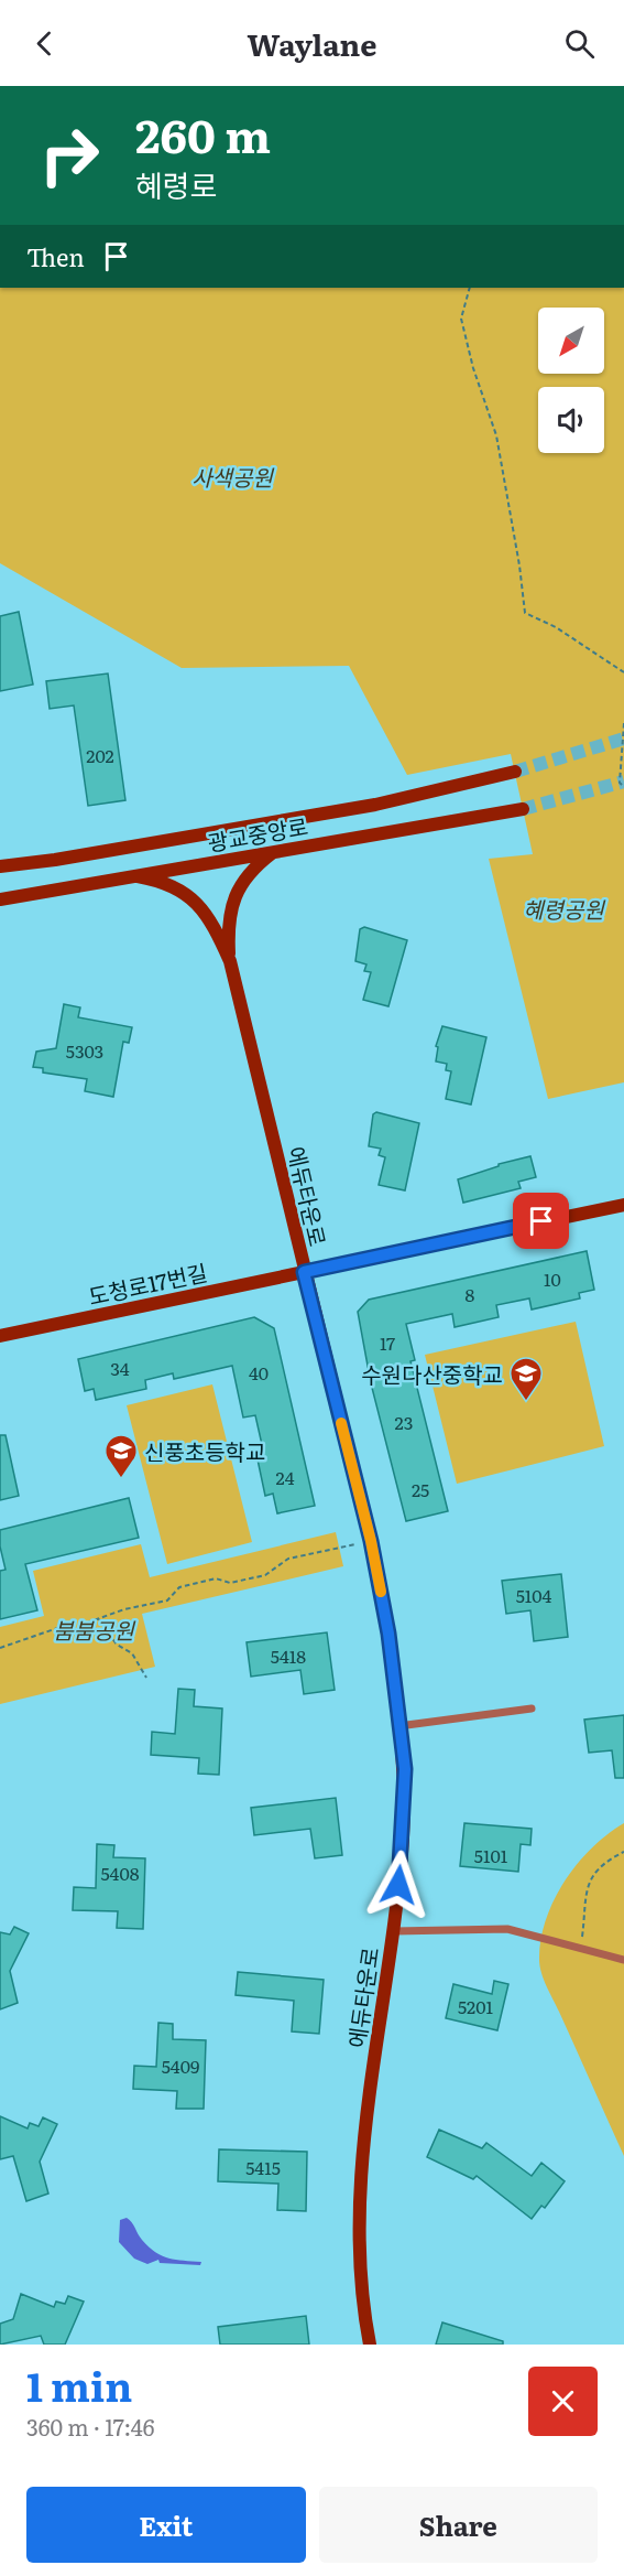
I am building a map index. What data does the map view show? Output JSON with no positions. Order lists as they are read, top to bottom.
{
  "streets": {
    "street": ["광교중앙로", "에듀타운로", "도청로17번길"]
  },
  "crossings": [
    ["에듀타운로", "도청로17번길"]
  ],
  "parks": ["사색공원", "혜령공원", "붐붐공원"],
  "places": {
    "school or university": ["수원다산중학교", "신풍초등학교"]
  },
  "house_numbers": [
    "202",
    "5303",
    "10",
    "8",
    "17",
    "34",
    "40",
    "23",
    "24",
    "25",
    "5104",
    "5418",
    "5101",
    "5408",
    "5201",
    "5409",
    "5415"
  ],
  "north": "bottom left",
  "page": {
    "header": "Waylane",
    "turn": ["260 m", "혜령로"],
    "then": "Then",
    "heading": ["1 min", "360 m · 17:46"],
    "buttons": ["Exit", "Share"]
  }
}
